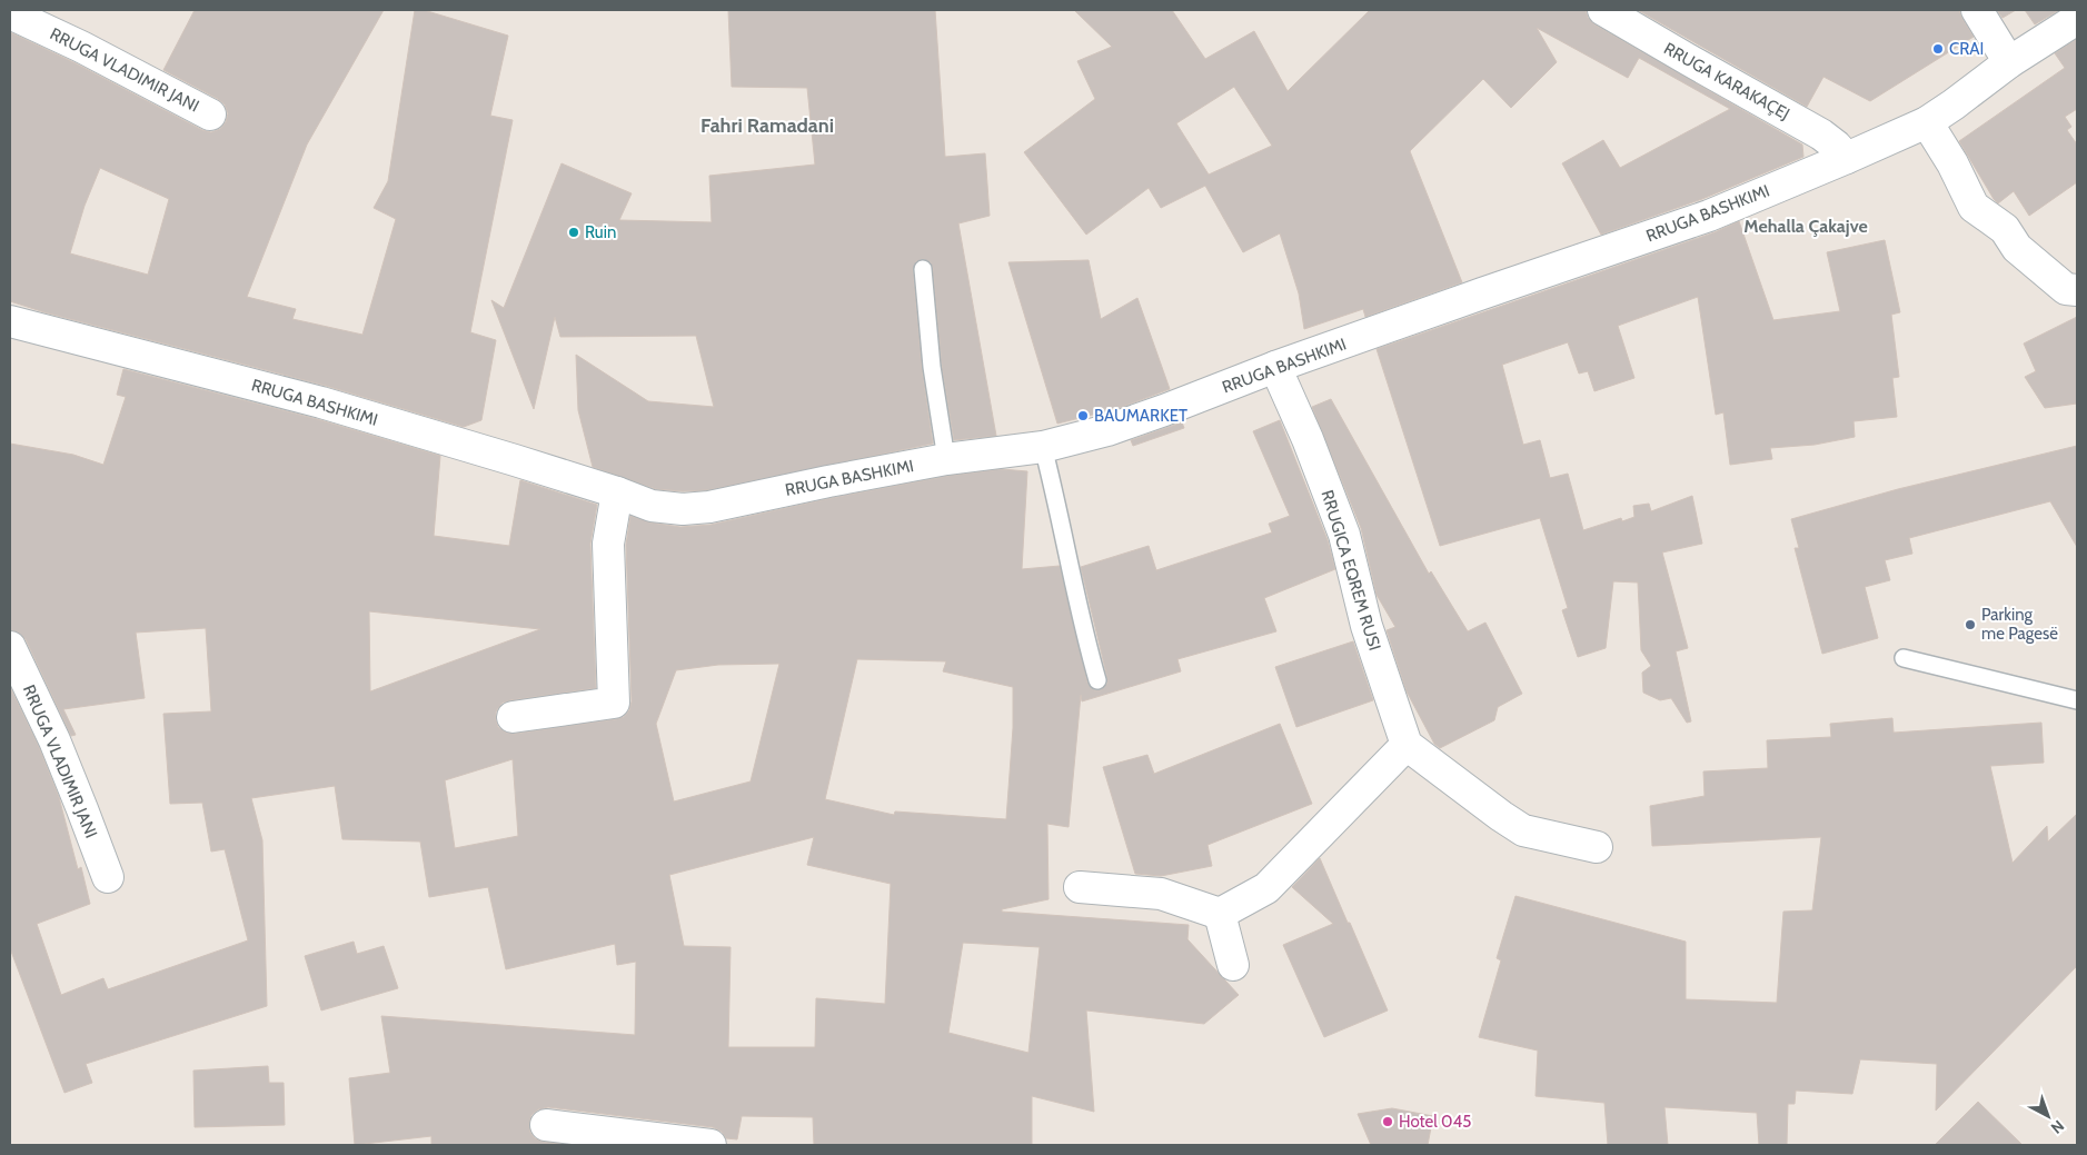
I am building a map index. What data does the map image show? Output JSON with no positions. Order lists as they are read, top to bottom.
{
  "streets": {
    "street": [
      "RRUGA VLADIMIR JANI",
      "RRUGA KARAKAÇEJ",
      "RRUGA BASHKIMI",
      "RRUGICA EQREM RUSI"
    ]
  },
  "crossings": [
    ["RRUGA KARAKAÇEJ", "RRUGA BASHKIMI"],
    ["RRUGA BASHKIMI", "RRUGICA EQREM RUSI"]
  ],
  "districts": ["Fahri Ramadani", "Mehalla Çakajve"],
  "places": [
    "CRAI",
    "Ruin",
    "BAUMARKET",
    "Parking me Pagesë",
    "Hotel 045"
  ],
  "north": "bottom right"
}
